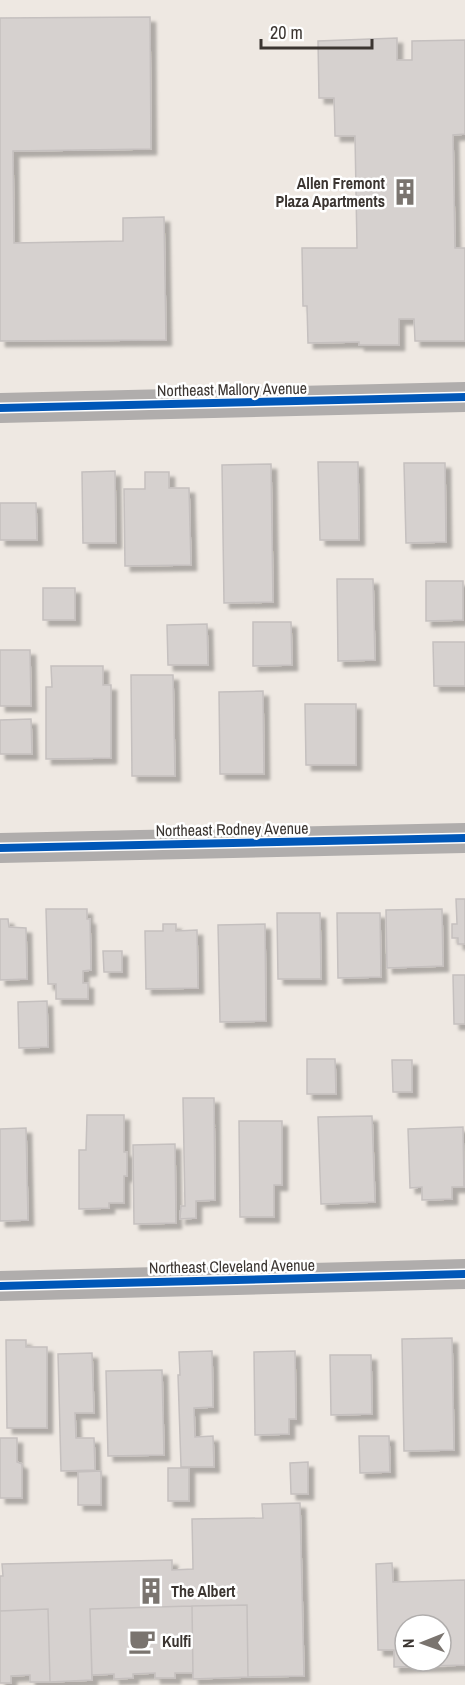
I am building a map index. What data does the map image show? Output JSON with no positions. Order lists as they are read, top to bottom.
{
  "streets": {
    "street": ["Northeast Mallory Avenue", "Northeast Rodney Avenue", "Northeast Cleveland Avenue"]
  },
  "places": {
    "building": ["Allen Fremont Plaza Apartments", "The Albert"],
    "cafe": ["Kulfi"]
  },
  "scale_bar": "20 m",
  "north": "left"
}
